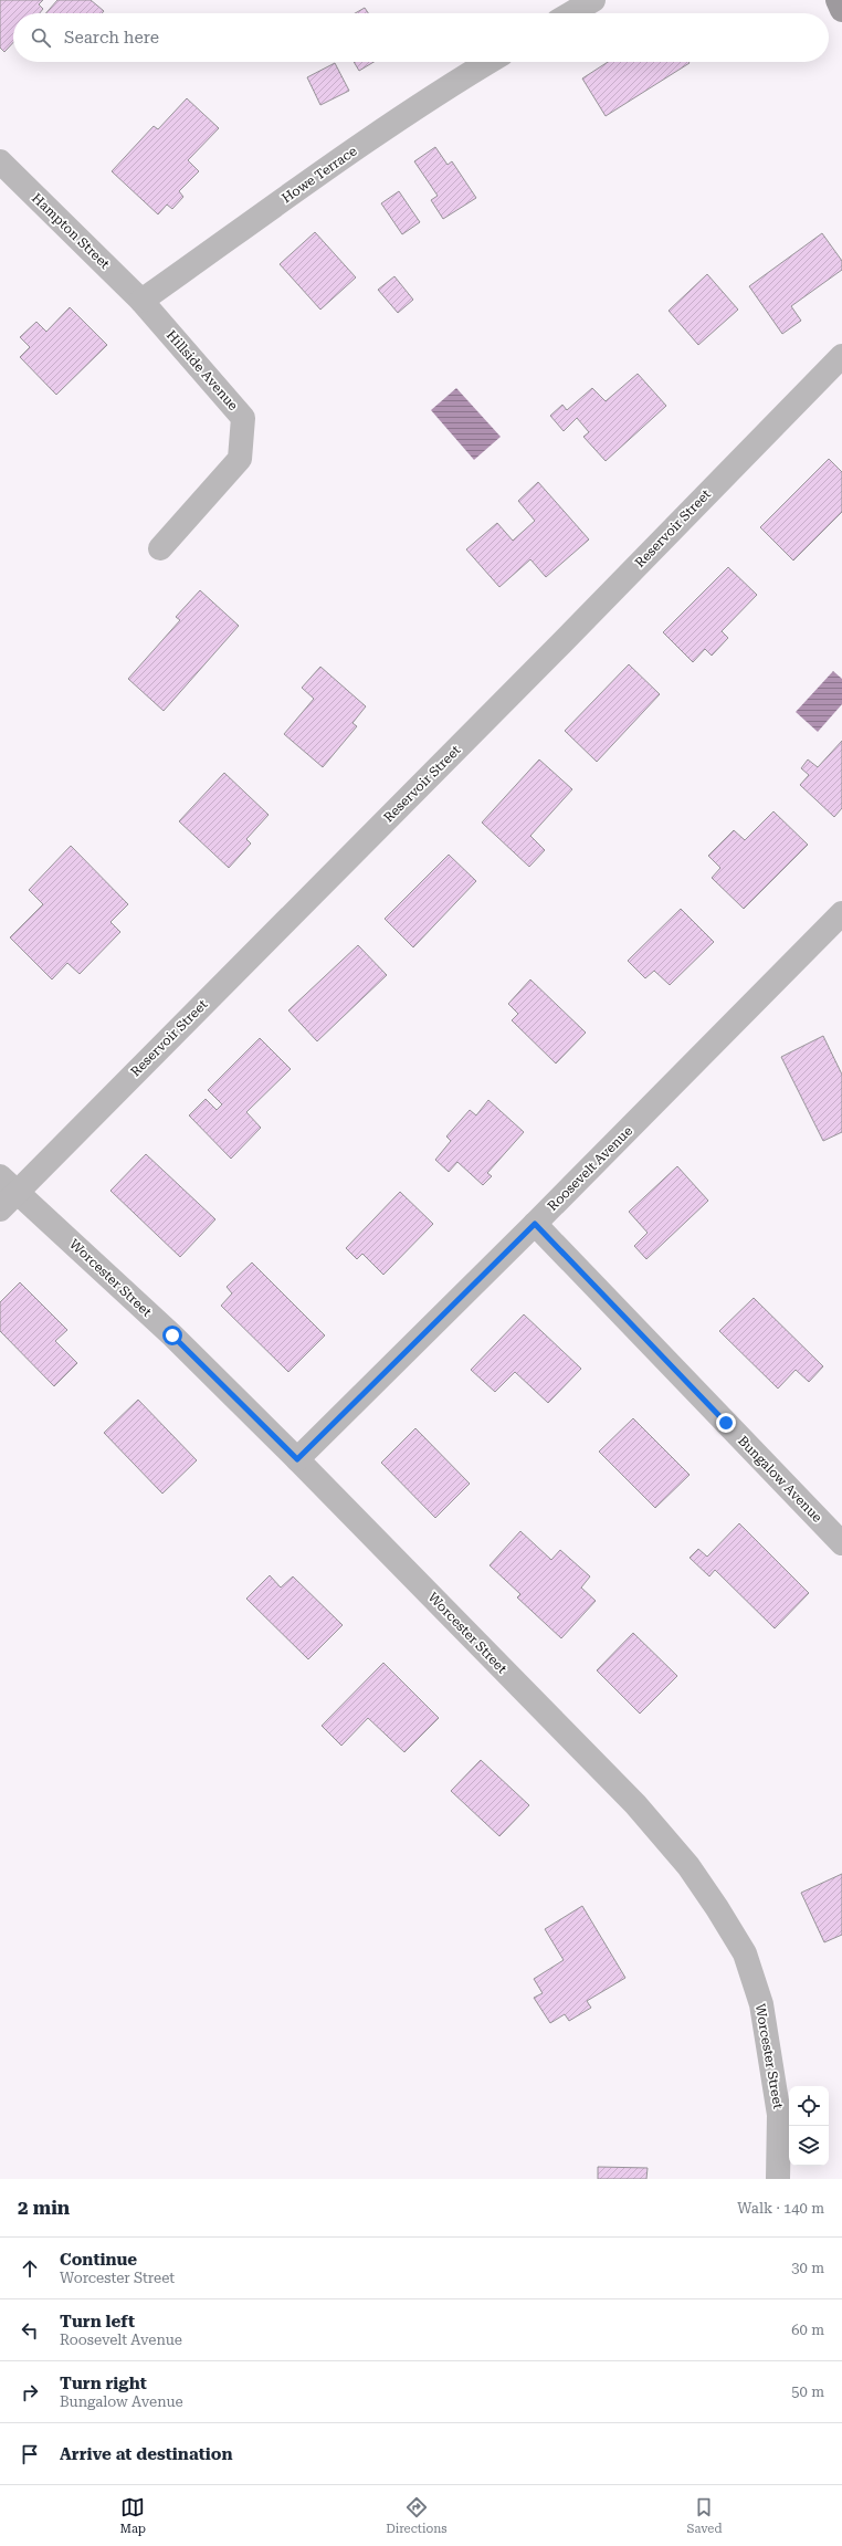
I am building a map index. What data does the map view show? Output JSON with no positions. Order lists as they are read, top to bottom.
{
  "streets": {
    "street": [
      "Howe Terrace",
      "Hampton Street",
      "Hillside Avenue",
      "Reservoir Street",
      "Roosevelt Avenue",
      "Worcester Street",
      "Bungalow Avenue"
    ]
  },
  "crossings": [
    ["Howe Terrace", "Hampton Street"],
    ["Howe Terrace", "Hillside Avenue"],
    ["Hampton Street", "Hillside Avenue"],
    ["Reservoir Street", "Worcester Street"],
    ["Roosevelt Avenue", "Worcester Street"],
    ["Roosevelt Avenue", "Bungalow Avenue"]
  ],
  "page": {
    "search": "Search here",
    "heading": ["2 min", "Walk · 140 m"],
    "list": [
      ["Continue", "Worcester Street", "30 m"],
      ["Turn left", "Roosevelt Avenue", "60 m"],
      ["Turn right", "Bungalow Avenue", "50 m"],
      "Arrive at destination"
    ],
    "nav": ["Map", "Directions", "Saved"]
  }
}
